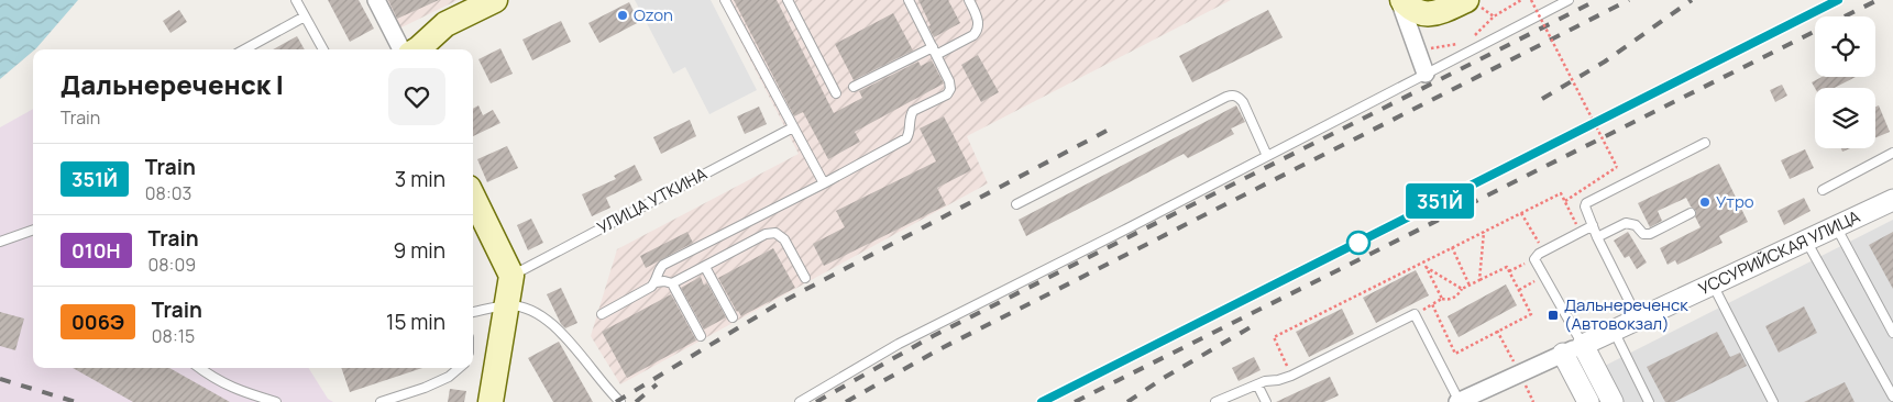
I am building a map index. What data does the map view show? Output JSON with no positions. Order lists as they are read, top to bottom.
{
  "streets": {
    "street": ["УССУРИЙСКАЯ УЛИЦА"],
    "lane": ["УЛИЦА УТКИНА"]
  },
  "places": {
    "other": ["Ozon", "Утро"],
    "transit": ["Дальнереченск (Автовокзал)"]
  },
  "page": {
    "on_map": "351Й",
    "heading": ["Дальнереченск I", "Train"],
    "list": [
      {
        "mark": "351Й",
        "name": "Train",
        "note": "08:03",
        "value": "3 min"
      },
      {
        "mark": "010Н",
        "name": "Train",
        "note": "08:09",
        "value": "9 min"
      },
      {
        "mark": "006Э",
        "name": "Train",
        "note": "08:15",
        "value": "15 min"
      }
    ]
  }
}
